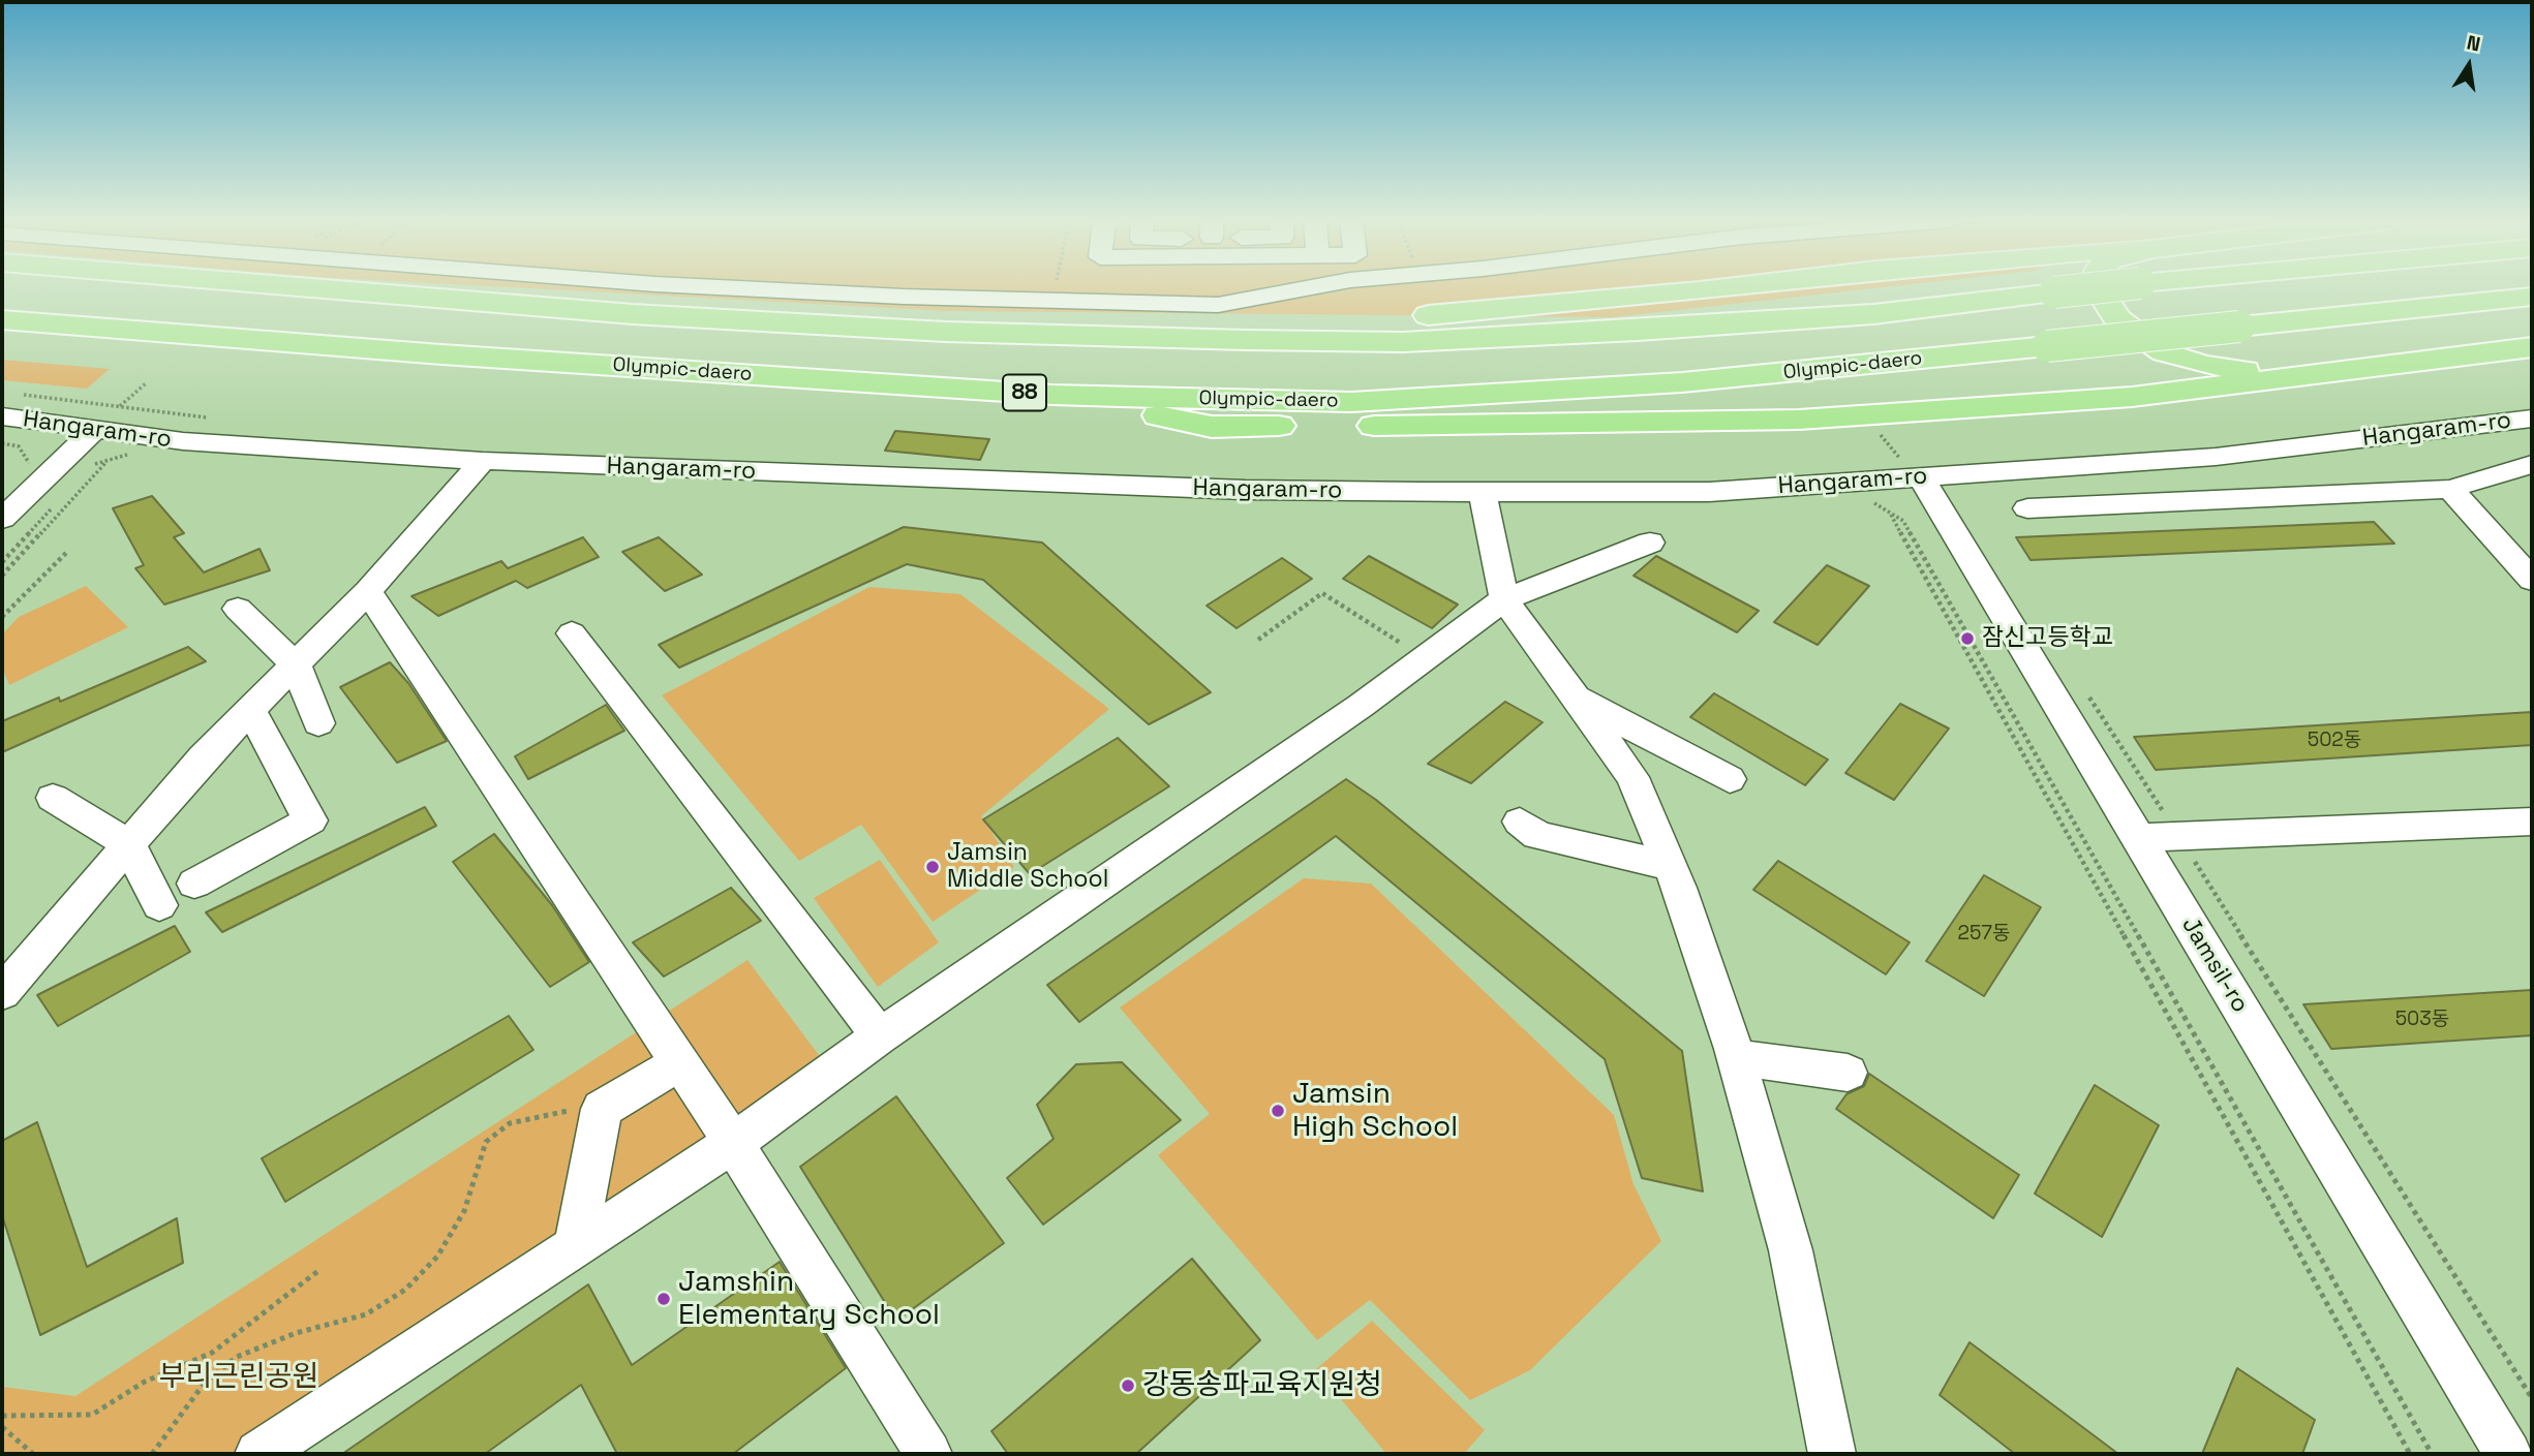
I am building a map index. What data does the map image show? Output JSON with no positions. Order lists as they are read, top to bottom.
{
  "streets": {
    "highway": ["Olympic-daero", "88"],
    "street": ["Hangaram-ro", "Jamsil-ro"]
  },
  "crossings": [
    ["Hangaram-ro", "Jamsil-ro"]
  ],
  "parks": ["부리근린공원"],
  "places": [
    "잠신고등학교",
    "Jamsin Middle School",
    "Jamsin High School",
    "Jamshin Elementary School",
    "강동송파교육지원청"
  ],
  "house_numbers": ["502동", "257동", "503동"],
  "north": "top"
}
